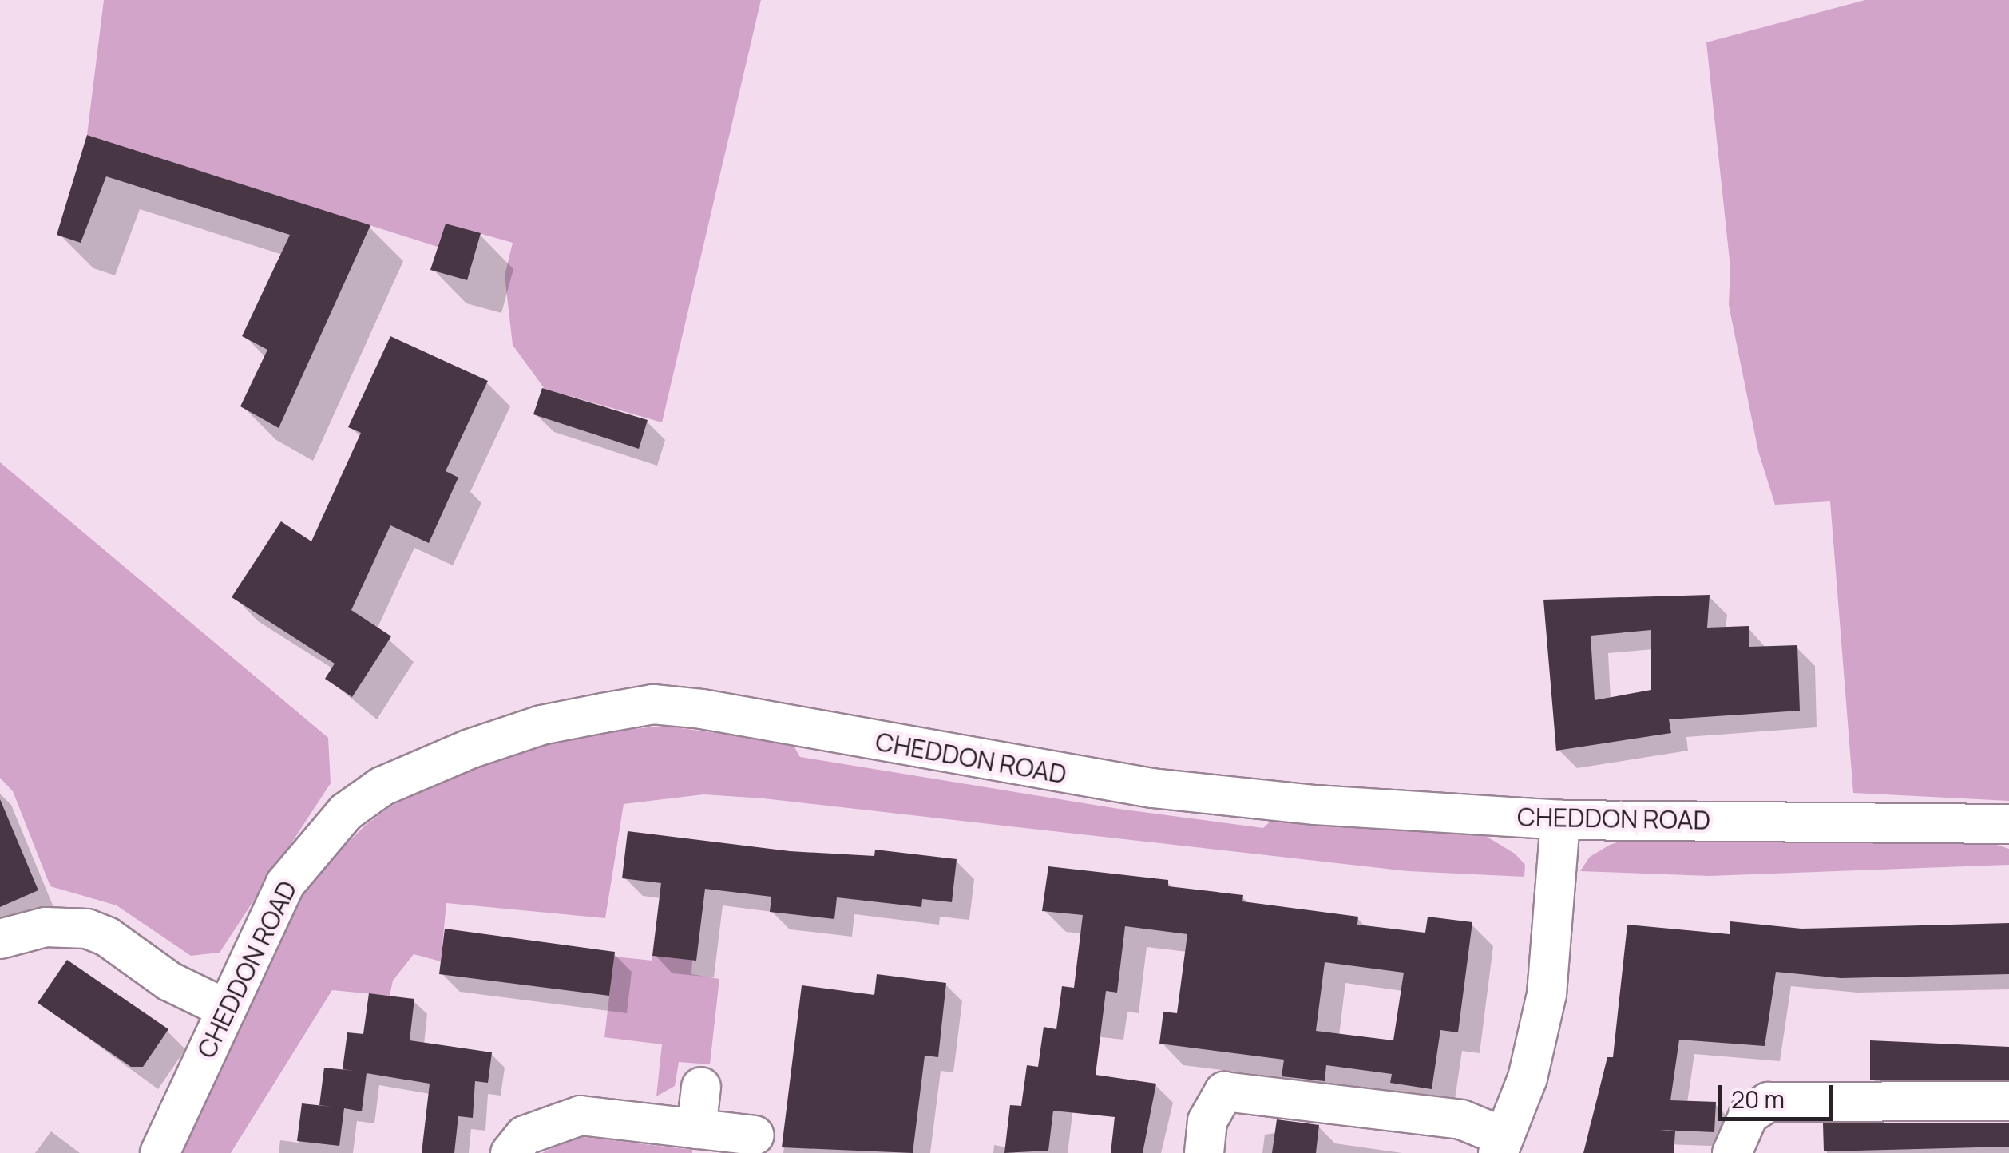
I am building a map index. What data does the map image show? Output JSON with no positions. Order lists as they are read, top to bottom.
{
  "streets": {
    "street": ["CHEDDON ROAD"]
  },
  "scale_bar": "20 m"
}
